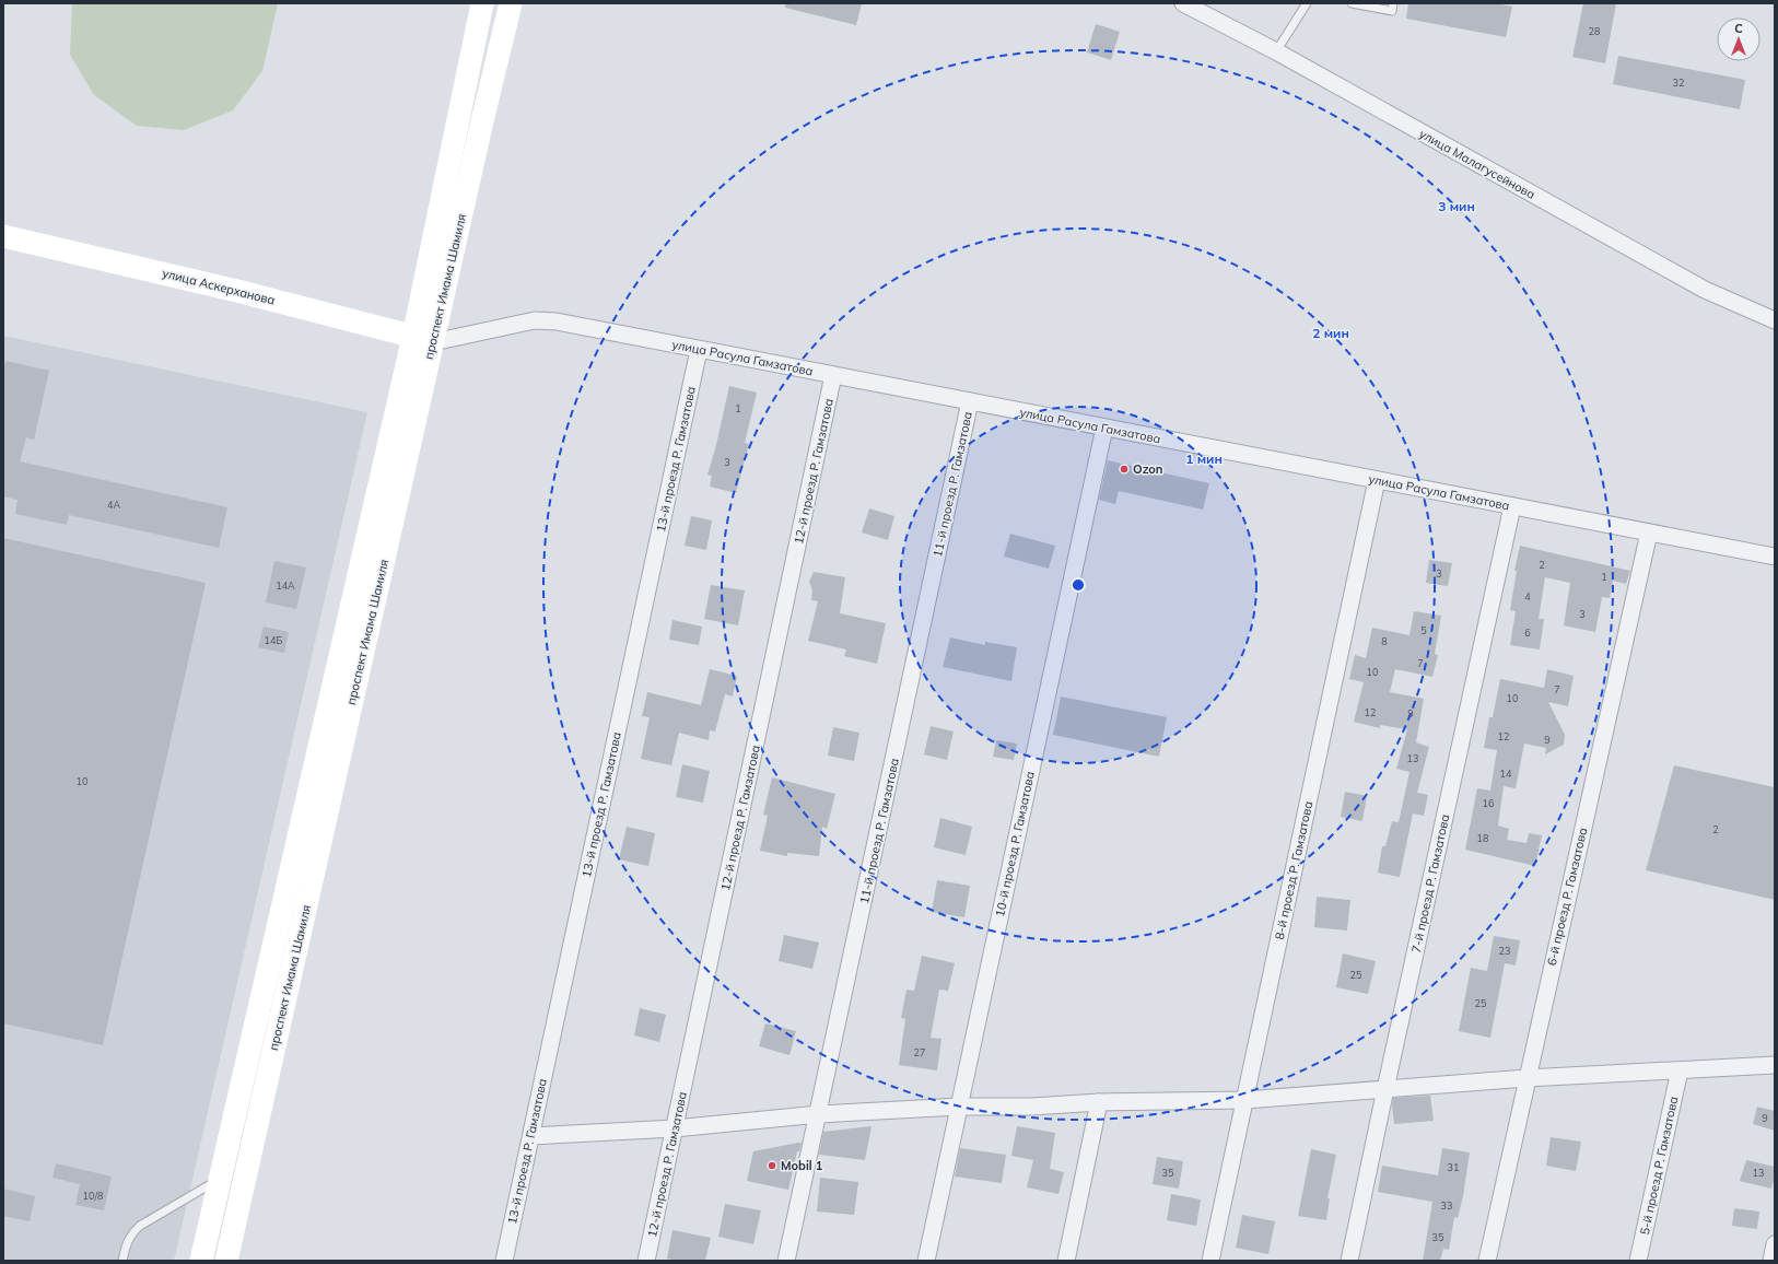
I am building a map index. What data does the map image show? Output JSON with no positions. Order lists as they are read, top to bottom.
{
  "streets": {
    "main road": ["улица Аскерханова", "проспект Имама Шамиля"],
    "street": [
      "улица Малагусейнова",
      "улица Расула Гамзатова",
      "13-й проезд Р. Гамзатова",
      "12-й проезд Р. Гамзатова",
      "11-й проезд Р. Гамзатова",
      "10-й проезд Р. Гамзатова",
      "8-й проезд Р. Гамзатова",
      "7-й проезд Р. Гамзатова",
      "6-й проезд Р. Гамзатова",
      "5-й проезд Р. Гамзатова"
    ]
  },
  "crossings": [
    ["улица Аскерханова", "проспект Имама Шамиля"],
    ["улица Аскерханова", "улица Расула Гамзатова"],
    ["проспект Имама Шамиля", "улица Расула Гамзатова"],
    ["улица Расула Гамзатова", "13-й проезд Р. Гамзатова"],
    ["улица Расула Гамзатова", "12-й проезд Р. Гамзатова"],
    ["улица Расула Гамзатова", "11-й проезд Р. Гамзатова"],
    ["улица Расула Гамзатова", "10-й проезд Р. Гамзатова"],
    ["улица Расула Гамзатова", "8-й проезд Р. Гамзатова"],
    ["улица Расула Гамзатова", "7-й проезд Р. Гамзатова"],
    ["улица Расула Гамзатова", "6-й проезд Р. Гамзатова"]
  ],
  "places": ["Ozon", "Mobil 1"],
  "house_numbers": [
    "28",
    "32",
    "1",
    "3",
    "4А",
    "2",
    "3",
    "1",
    "14А",
    "4",
    "3",
    "5",
    "6",
    "14Б",
    "8",
    "7",
    "10",
    "7",
    "10",
    "12",
    "9",
    "12",
    "9",
    "13",
    "14",
    "10",
    "16",
    "2",
    "18",
    "23",
    "25",
    "25",
    "27",
    "9",
    "31",
    "35",
    "13",
    "10/8",
    "33",
    "35"
  ],
  "north": "top",
  "rings": ["3 мин", "2 мин", "1 мин"]
}
